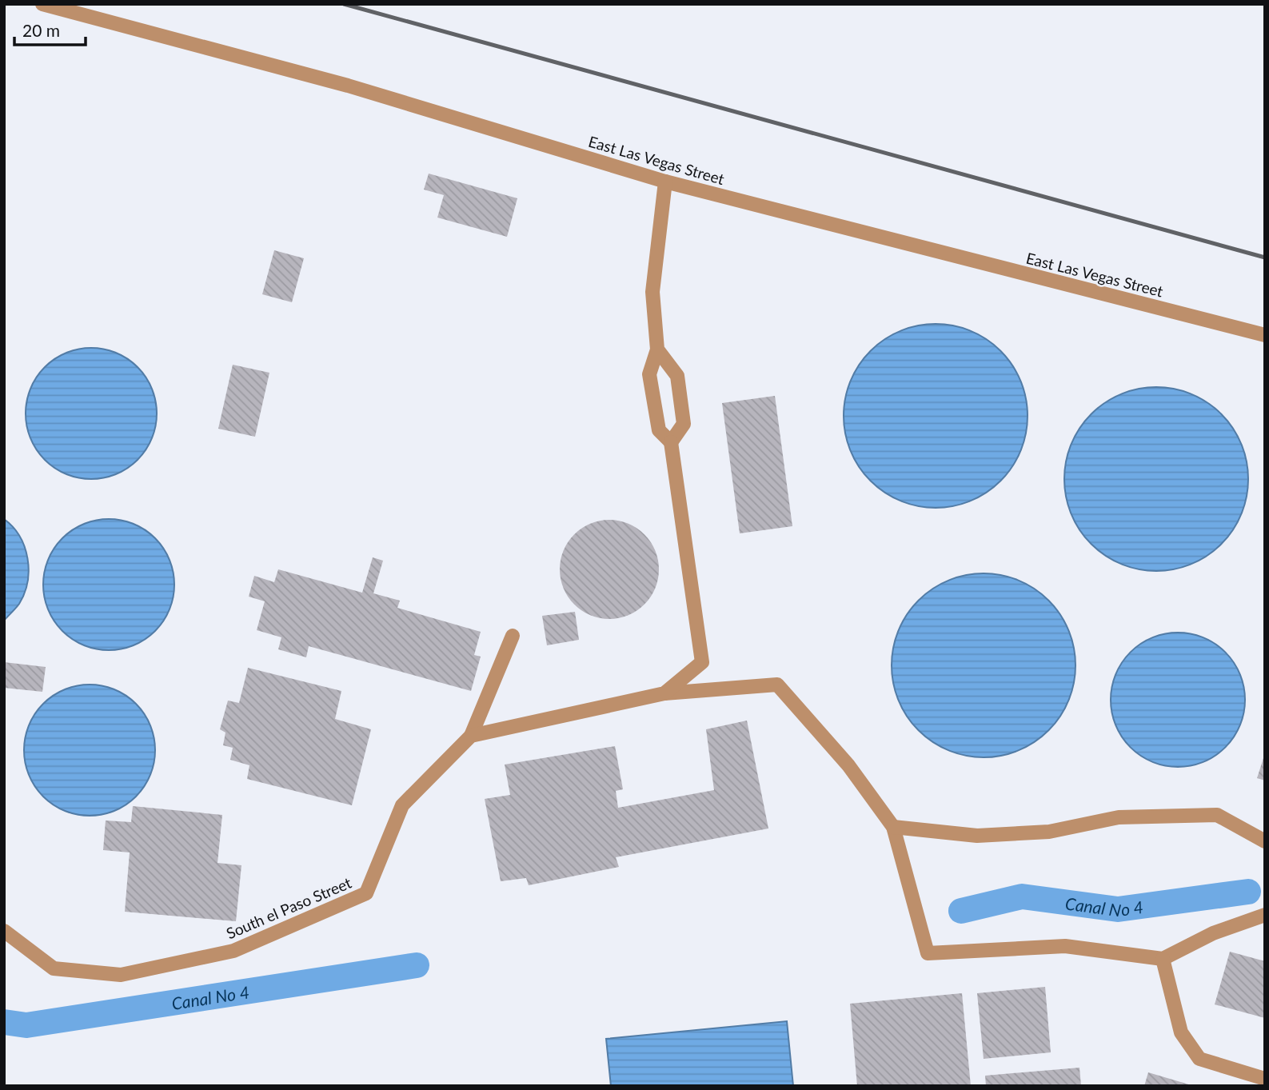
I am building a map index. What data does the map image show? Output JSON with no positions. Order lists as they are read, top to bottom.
{
  "streets": {
    "street": ["East Las Vegas Street", "South el Paso Street"]
  },
  "water": ["Canal No 4"],
  "scale_bar": "20 m"
}
